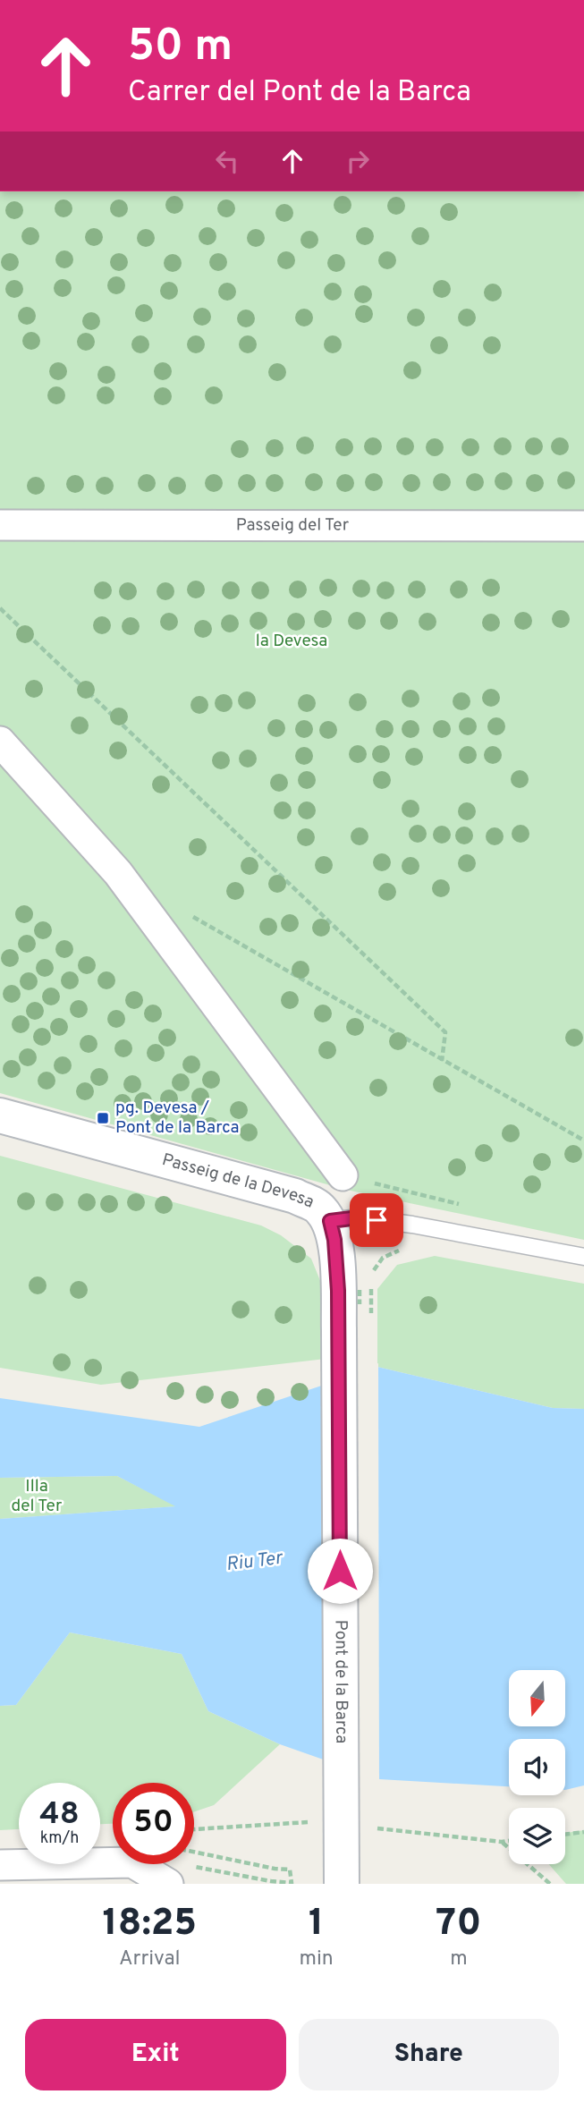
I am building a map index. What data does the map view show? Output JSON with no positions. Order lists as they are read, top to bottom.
{
  "streets": {
    "main road": ["Passeig de la Devesa", "Pont de la Barca"],
    "street": ["Passeig del Ter"]
  },
  "crossings": [
    ["Passeig de la Devesa", "Pont de la Barca"]
  ],
  "water": ["Riu Ter"],
  "parks": ["la Devesa", "Illa del Ter"],
  "places": {
    "transit": ["pg. Devesa / Pont de la Barca"]
  },
  "north": "bottom",
  "page": {
    "turn": ["50 m", "Carrer del Pont de la Barca"],
    "speed": "48 km/h",
    "limit": "50",
    "eta": [
      "18:25",
      "Arrival",
      "1",
      "min",
      "70",
      "m"
    ],
    "buttons": ["Exit", "Share"]
  }
}
